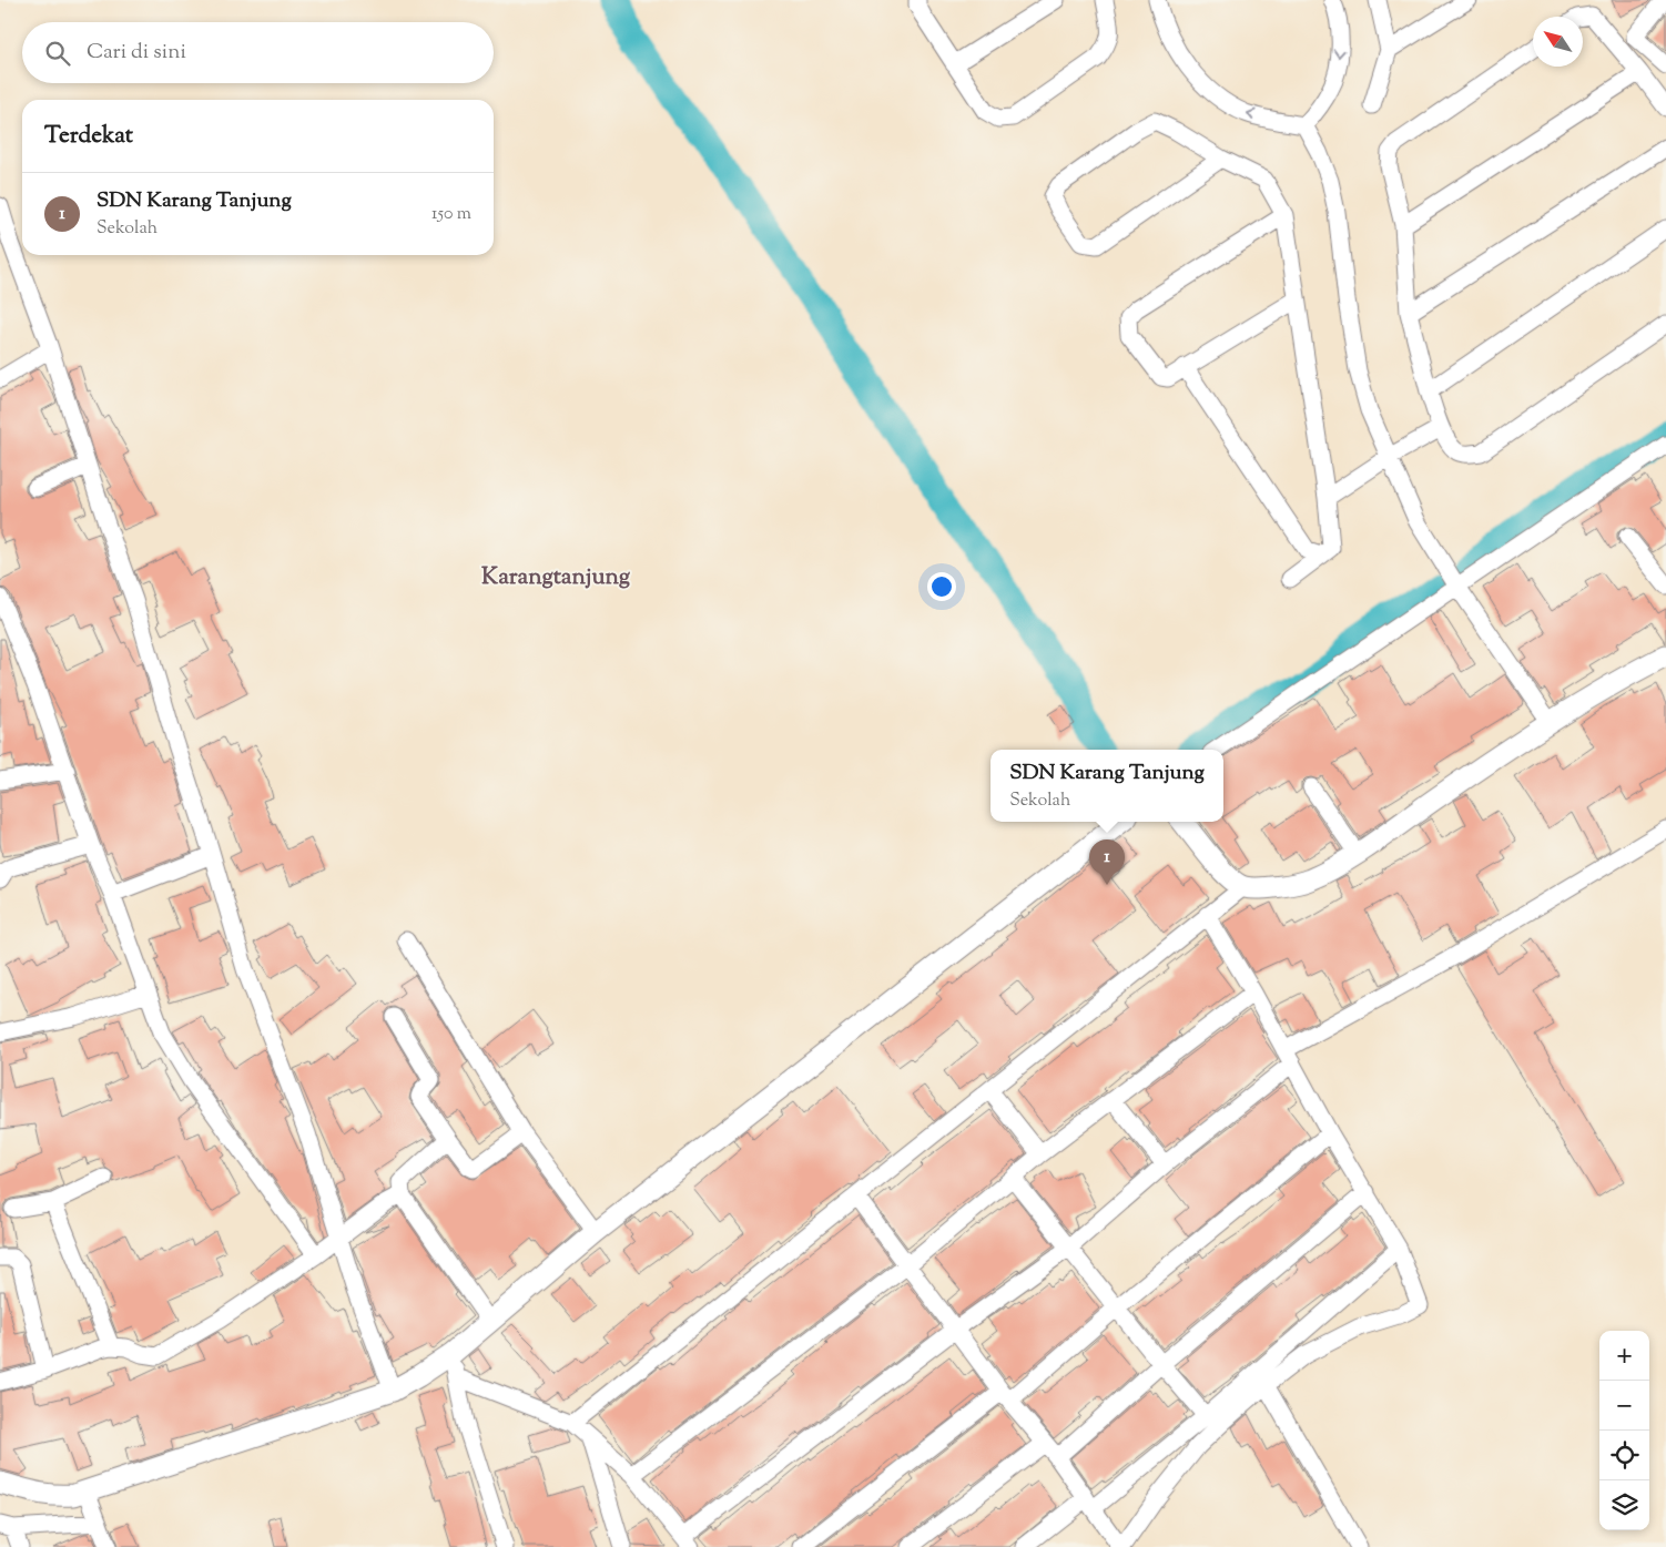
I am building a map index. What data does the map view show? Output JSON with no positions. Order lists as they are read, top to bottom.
{
  "districts": ["Karangtanjung"],
  "north": "top left",
  "page": {
    "search": "Cari di sini",
    "heading": "Terdekat",
    "list": [
      {
        "mark": "1",
        "name": "SDN Karang Tanjung",
        "note": "Sekolah",
        "value": "150 m"
      }
    ],
    "popup": ["SDN Karang Tanjung", "Sekolah"],
    "pins": "1",
    "map_buttons": ["+", "−"]
  }
}
